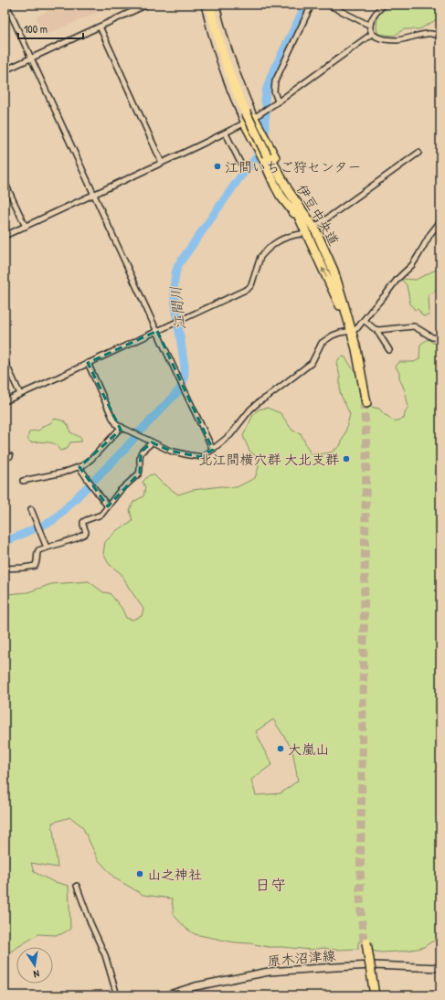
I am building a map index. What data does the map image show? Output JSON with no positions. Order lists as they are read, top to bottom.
{
  "streets": {
    "highway": ["伊豆中央道"],
    "main road": ["原木沼津線"]
  },
  "districts": ["日守"],
  "water": ["江間川"],
  "places": [
    "江間いちご狩センター",
    "北江間横穴群 大北支群",
    "大嵐山",
    "山之神社"
  ],
  "scale_bar": "100 m",
  "north": "bottom"
}
